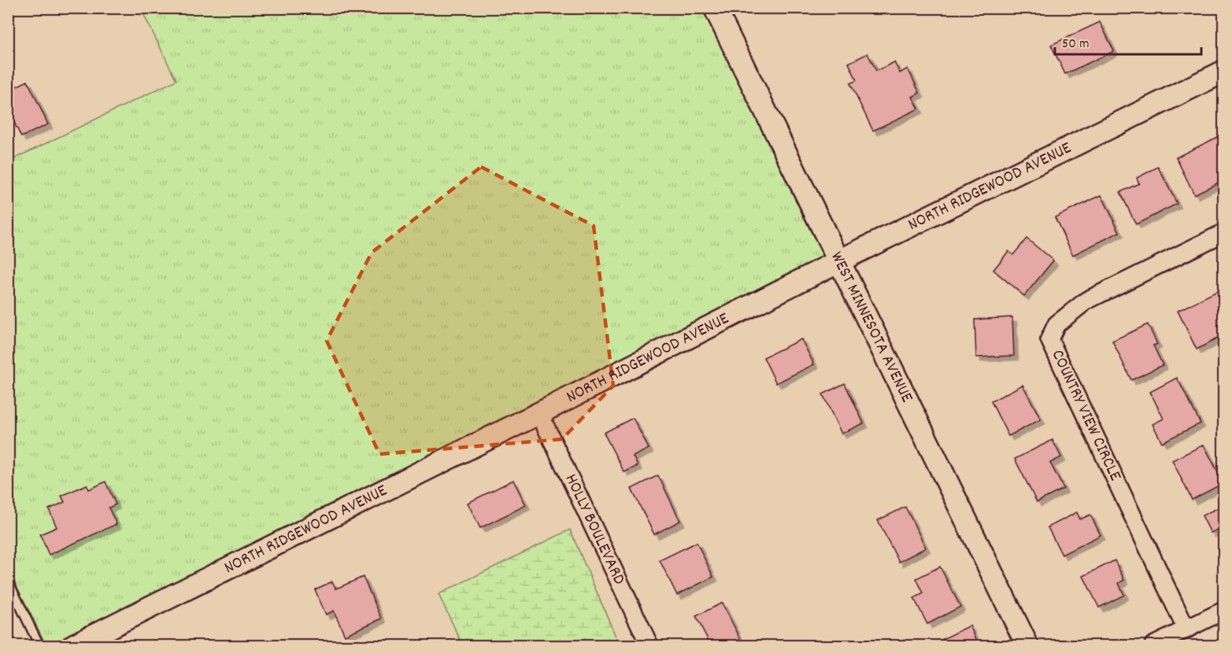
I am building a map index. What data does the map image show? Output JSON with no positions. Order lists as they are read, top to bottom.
{
  "streets": {
    "street": [
      "NORTH RIDGEWOOD AVENUE",
      "WEST MINNESOTA AVENUE",
      "COUNTRY VIEW CIRCLE",
      "HOLLY BOULEVARD"
    ]
  },
  "crossings": [
    ["NORTH RIDGEWOOD AVENUE", "WEST MINNESOTA AVENUE"],
    ["NORTH RIDGEWOOD AVENUE", "HOLLY BOULEVARD"]
  ],
  "scale_bar": "50 m"
}
